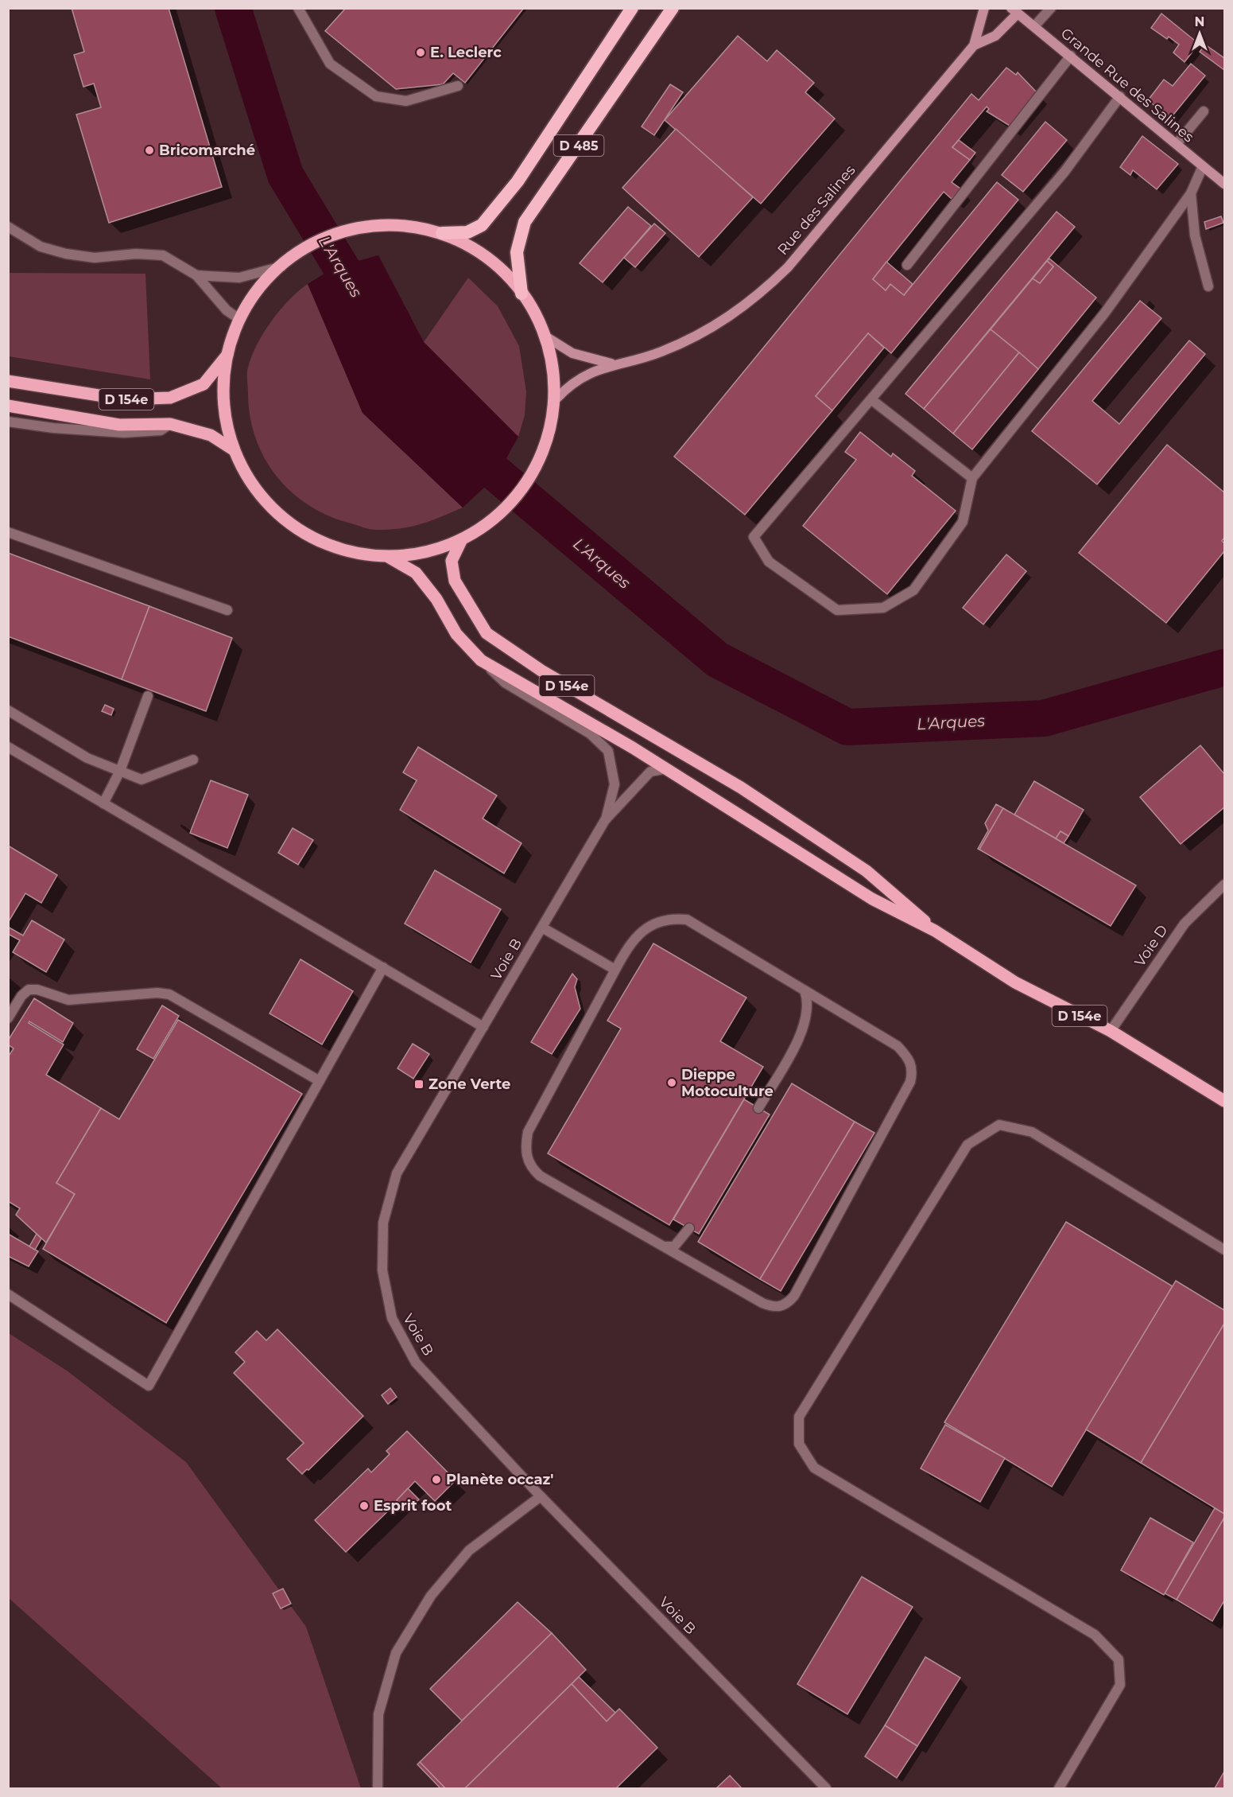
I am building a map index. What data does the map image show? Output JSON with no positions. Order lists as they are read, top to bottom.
{
  "streets": {
    "highway": ["D 485"],
    "main road": ["Grande Rue des Salines", "Rue des Salines", "D 154e"],
    "street": ["Voie D", "Voie B"]
  },
  "crossings": [
    ["D 154e", "Voie D"],
    ["D 154e", "Voie B"]
  ],
  "water": ["L'Arques"],
  "places": {
    "other": [
      "E. Leclerc",
      "Bricomarché",
      "Dieppe Motoculture",
      "Planète occaz'",
      "Esprit foot"
    ],
    "transit": ["Zone Verte"]
  },
  "north": "top"
}
